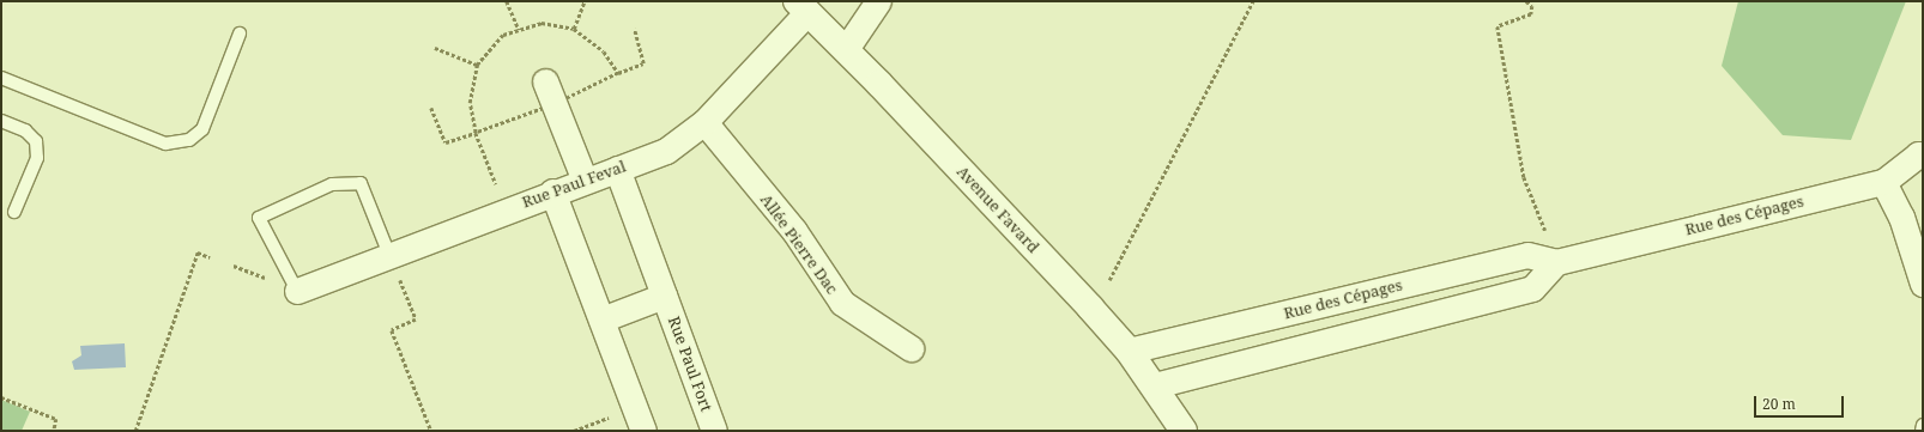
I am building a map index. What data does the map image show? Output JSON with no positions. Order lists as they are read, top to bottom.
{
  "streets": {
    "street": [
      "Rue Paul Feval",
      "Avenue Favard",
      "Rue des Cépages",
      "Allée Pierre Dac",
      "Rue Paul Fort"
    ]
  },
  "crossings": [
    ["Rue Paul Feval", "Avenue Favard"],
    ["Rue Paul Feval", "Allée Pierre Dac"],
    ["Rue Paul Feval", "Rue Paul Fort"],
    ["Avenue Favard", "Rue des Cépages"]
  ],
  "scale_bar": "20 m"
}
